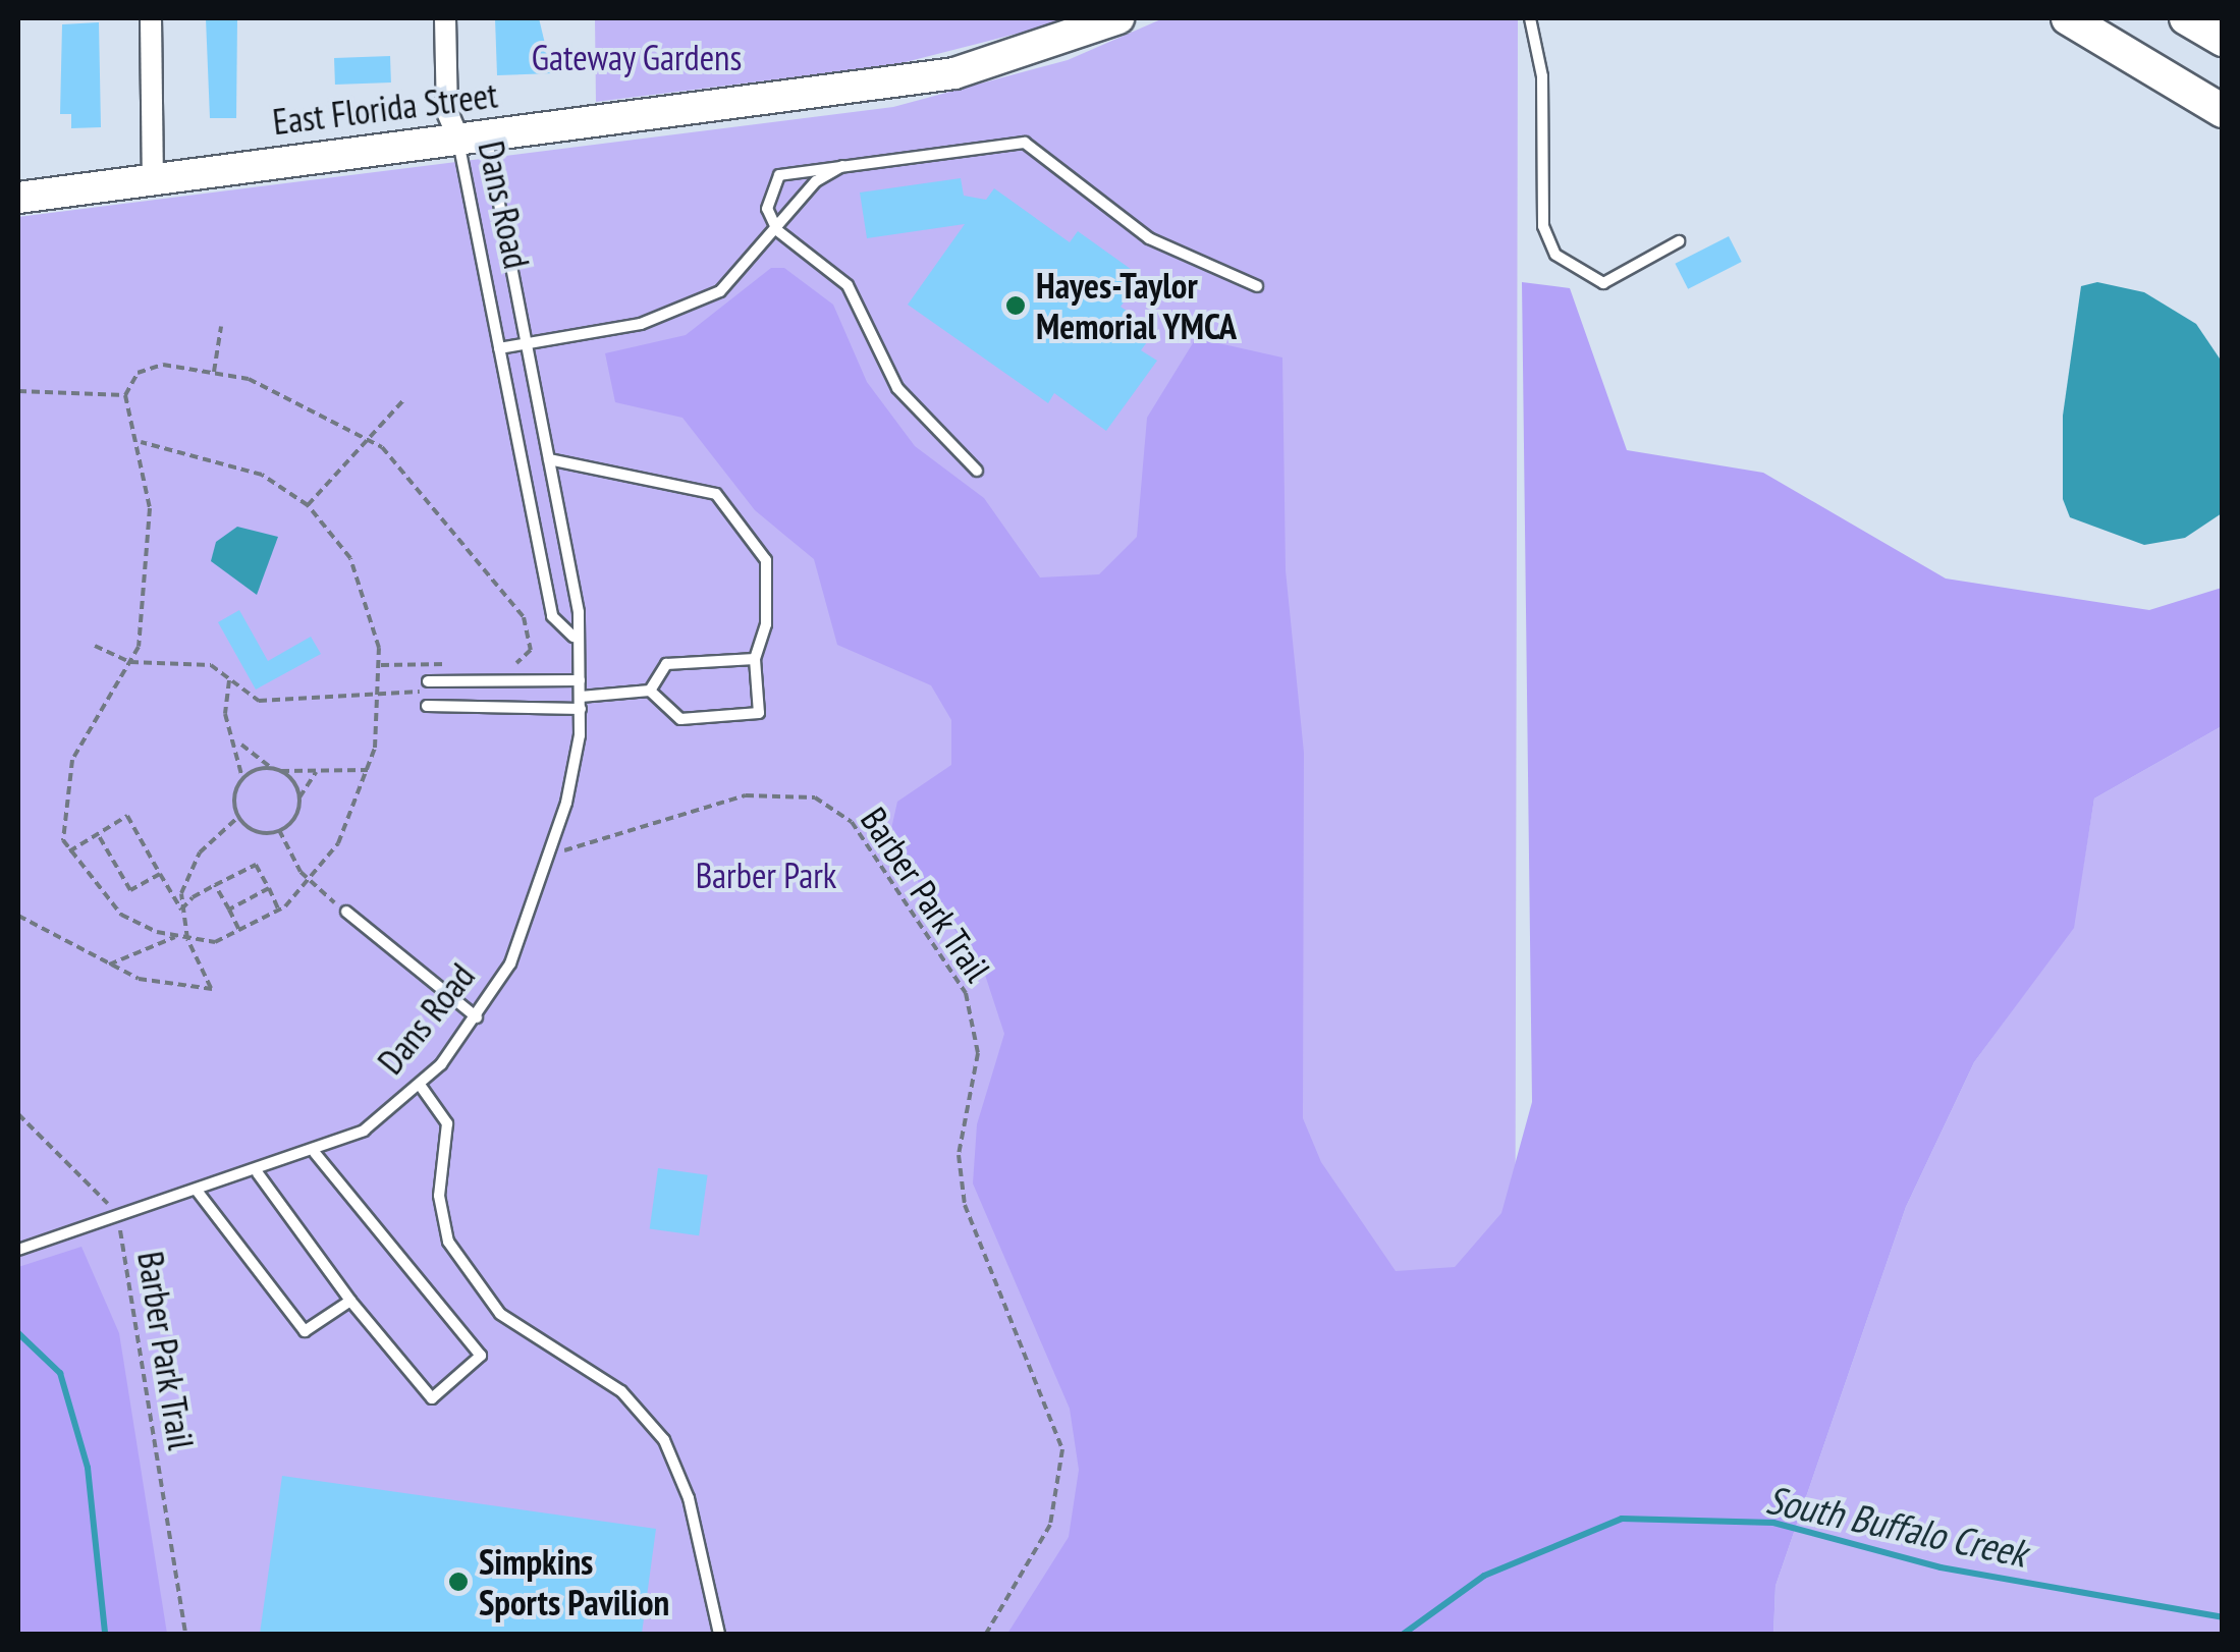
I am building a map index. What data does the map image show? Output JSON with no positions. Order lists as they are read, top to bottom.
{
  "streets": {
    "main road": ["East Florida Street"],
    "street": ["Dans Road"],
    "path": ["Barber Park Trail"]
  },
  "crossings": [
    ["East Florida Street", "Dans Road"],
    ["Dans Road", "Barber Park Trail"]
  ],
  "water": ["South Buffalo Creek"],
  "parks": ["Gateway Gardens", "Barber Park"],
  "places": ["Hayes-Taylor Memorial YMCA", "Simpkins Sports Pavilion"]
}
